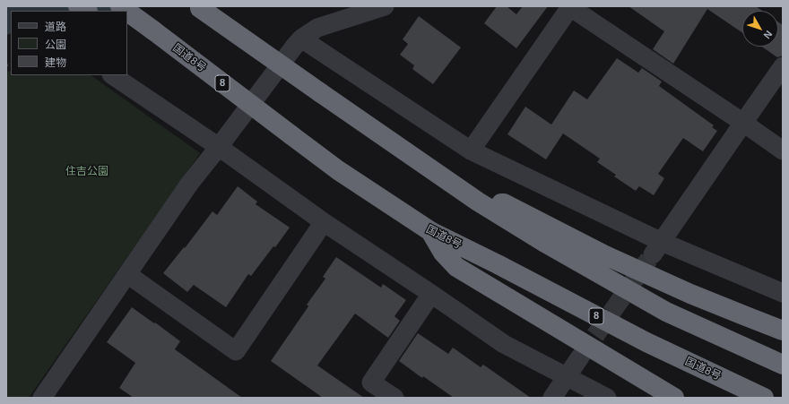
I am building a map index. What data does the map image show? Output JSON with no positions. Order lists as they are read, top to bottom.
{
  "streets": {
    "highway": ["国道8号", "8"]
  },
  "crossings": [
    ["国道8号", "8"]
  ],
  "parks": ["住吉公園"],
  "legend": ["道路", "公園", "建物"],
  "north": "bottom right"
}
